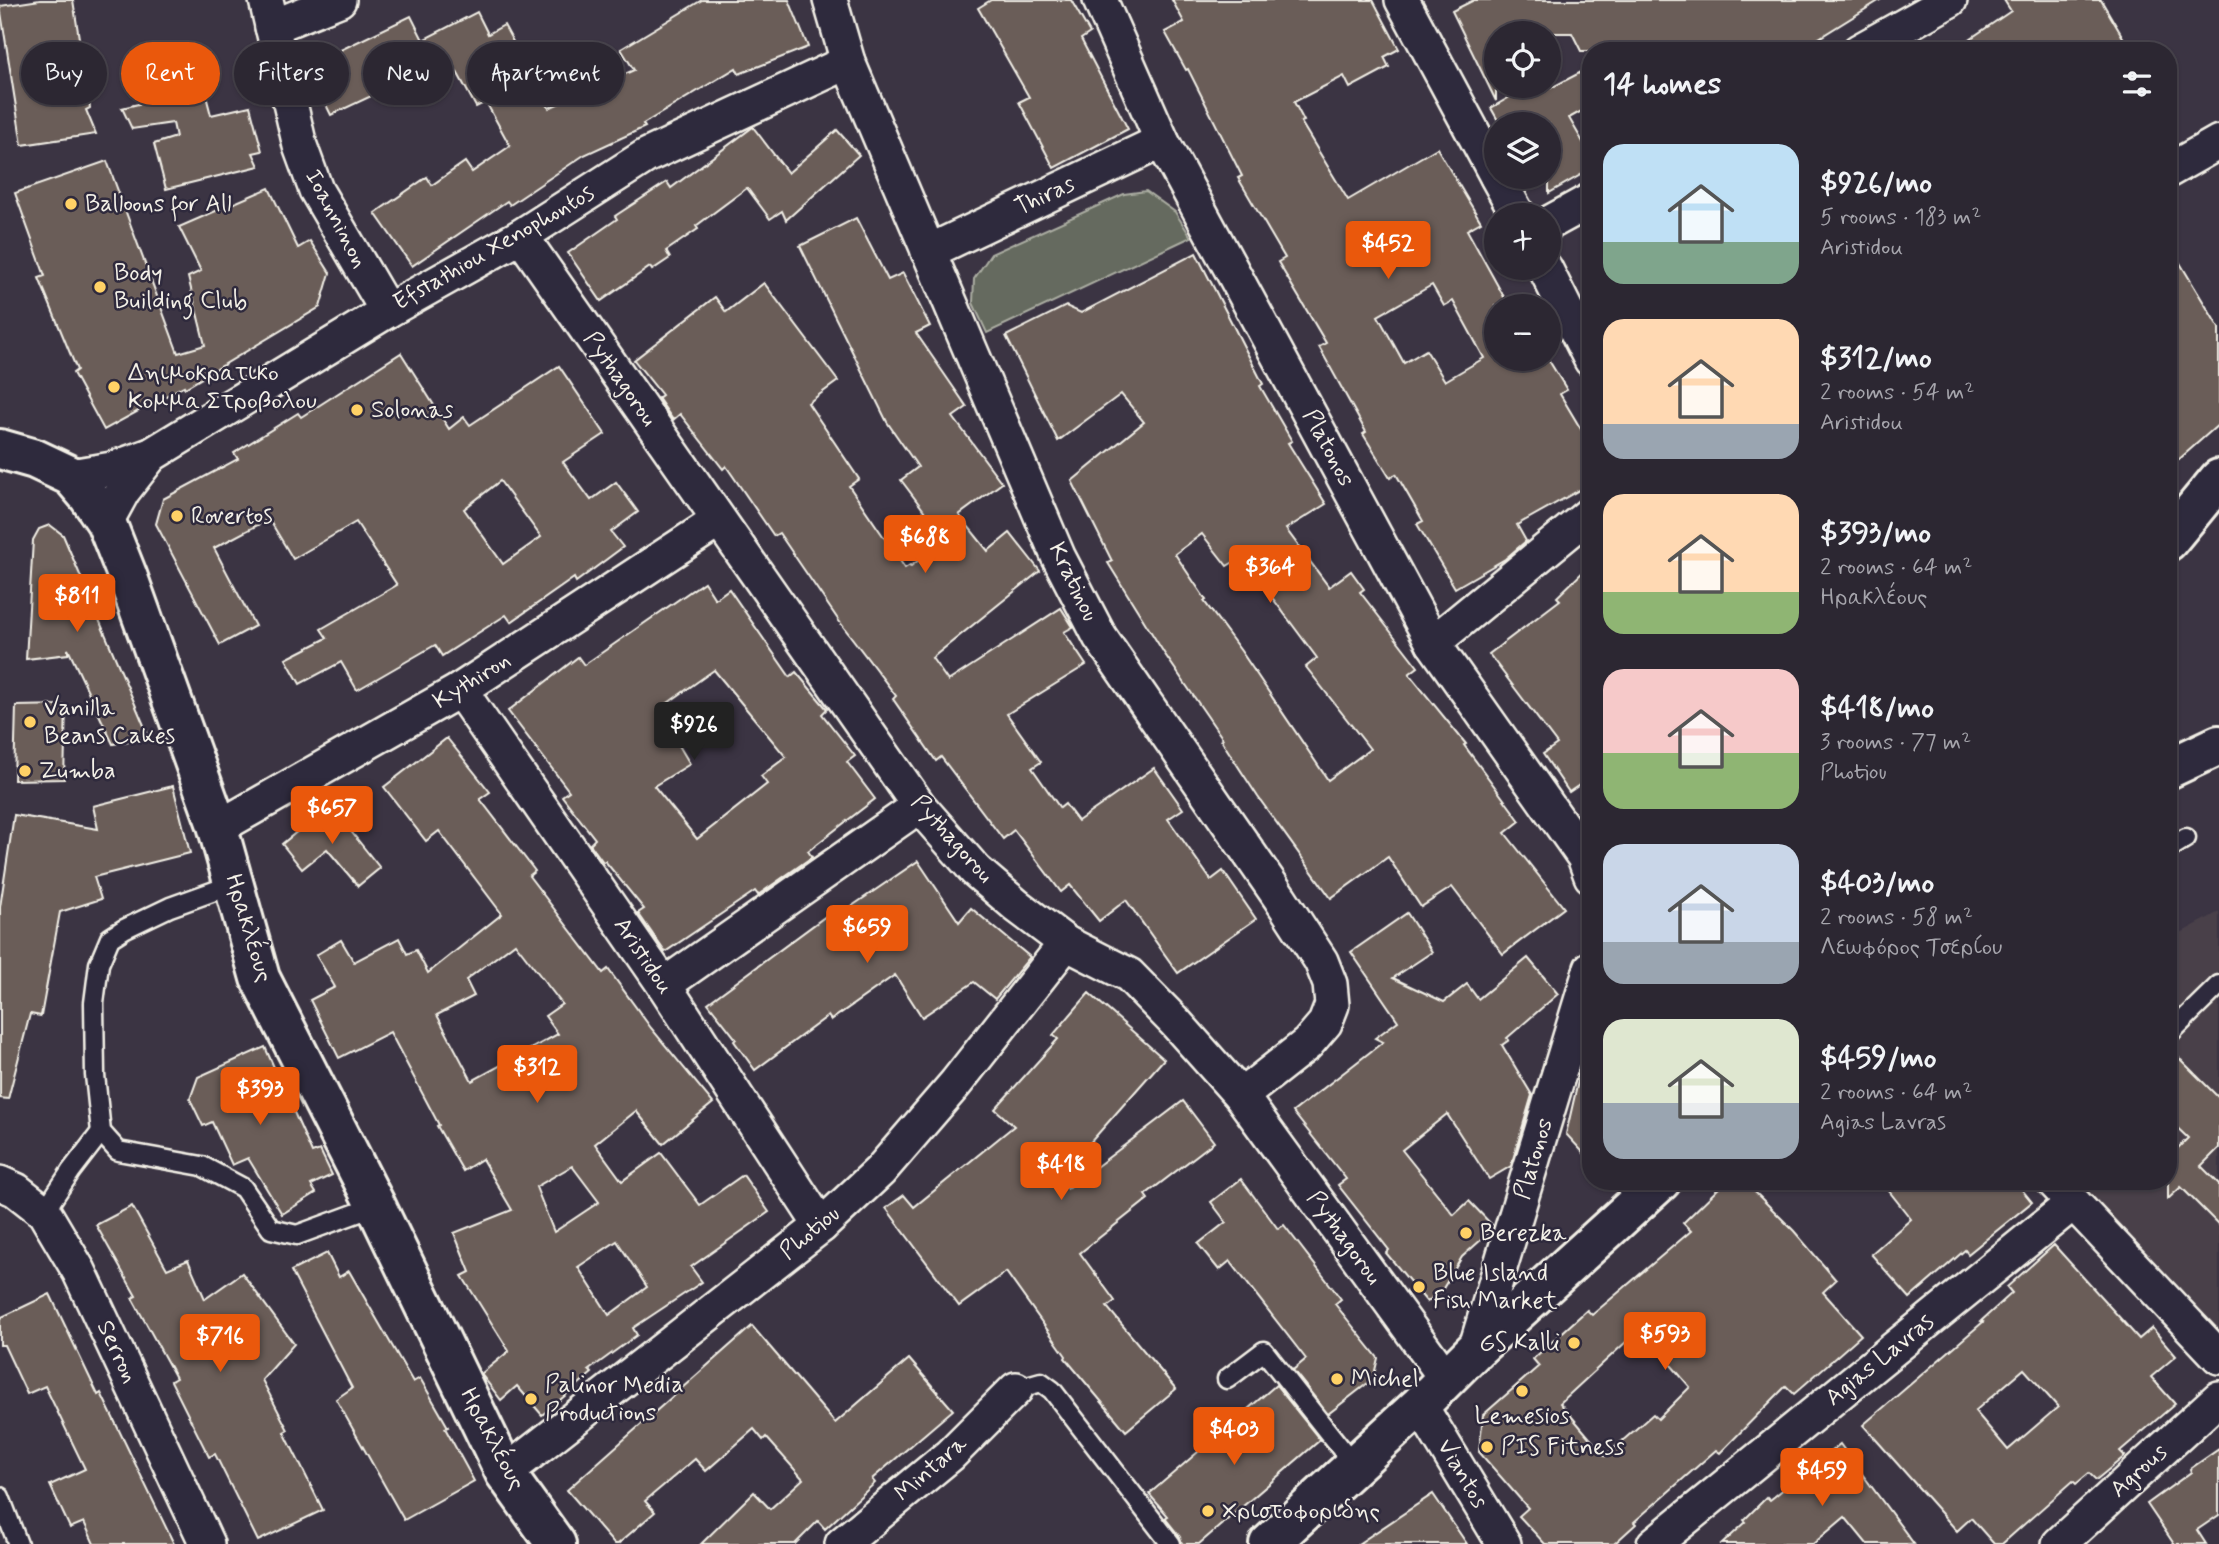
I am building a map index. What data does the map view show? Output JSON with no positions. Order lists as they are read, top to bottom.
{
  "streets": {
    "street": [
      "Thiras",
      "Ioanninon",
      "Efstathiou Xenophontos",
      "Pythagorou",
      "Platonos",
      "Kratinou",
      "Kythiron",
      "Ηρακλέους",
      "Aristidou",
      "Photiou",
      "Serron",
      "Agias Lavras",
      "Mintara",
      "Agrous",
      "Viantos"
    ]
  },
  "crossings": [
    ["Thiras", "Platonos"],
    ["Thiras", "Kratinou"],
    ["Ioanninon", "Efstathiou Xenophontos"],
    ["Efstathiou Xenophontos", "Pythagorou"],
    ["Efstathiou Xenophontos", "Kratinou"],
    ["Efstathiou Xenophontos", "Ηρακλέους"],
    ["Pythagorou", "Kratinou"],
    ["Pythagorou", "Kythiron"],
    ["Pythagorou", "Photiou"],
    ["Pythagorou", "Viantos"],
    ["Kythiron", "Ηρακλέους"],
    ["Kythiron", "Aristidou"],
    ["Ηρακλέους", "Photiou"],
    ["Aristidou", "Photiou"]
  ],
  "places": [
    "Balloons for All",
    "Body Building Club",
    "Δηιμοκρατικο Κομμα Στροβολου",
    "Solonas",
    "Rovertos",
    "Vanilla Beans Cakes",
    "Zumba",
    "Berezka",
    "Blue Island Fish Market",
    "GS Kalli",
    "Michel",
    "Lemesios",
    "Palinor Media Productions",
    "PIS Fitness",
    "Χριστοφοριδης"
  ],
  "page": {
    "map_buttons": ["+", "−"],
    "chip": [
      "Buy",
      "Rent",
      "Filters",
      "New",
      "Apartment"
    ],
    "heading": "14 homes",
    "list": [
      {
        "name": "$926/mo",
        "note": "5 rooms · 183 m² · Aristidou"
      },
      {
        "name": "$312/mo",
        "note": "2 rooms · 54 m² · Aristidou"
      },
      {
        "name": "$393/mo",
        "note": "2 rooms · 64 m² · Ηρακλέους"
      },
      {
        "name": "$418/mo",
        "note": "3 rooms · 77 m² · Photiou"
      },
      {
        "name": "$403/mo",
        "note": "2 rooms · 58 m² · Λεωφόρος Τσερίου"
      },
      {
        "name": "$459/mo",
        "note": "2 rooms · 64 m² · Agias Lavras"
      }
    ],
    "price": [
      "$452",
      "$688",
      "$364",
      "$811",
      "$926",
      "$657",
      "$659",
      "$312",
      "$393",
      "$418",
      "$593",
      "$716",
      "$403",
      "$459"
    ]
  }
}
